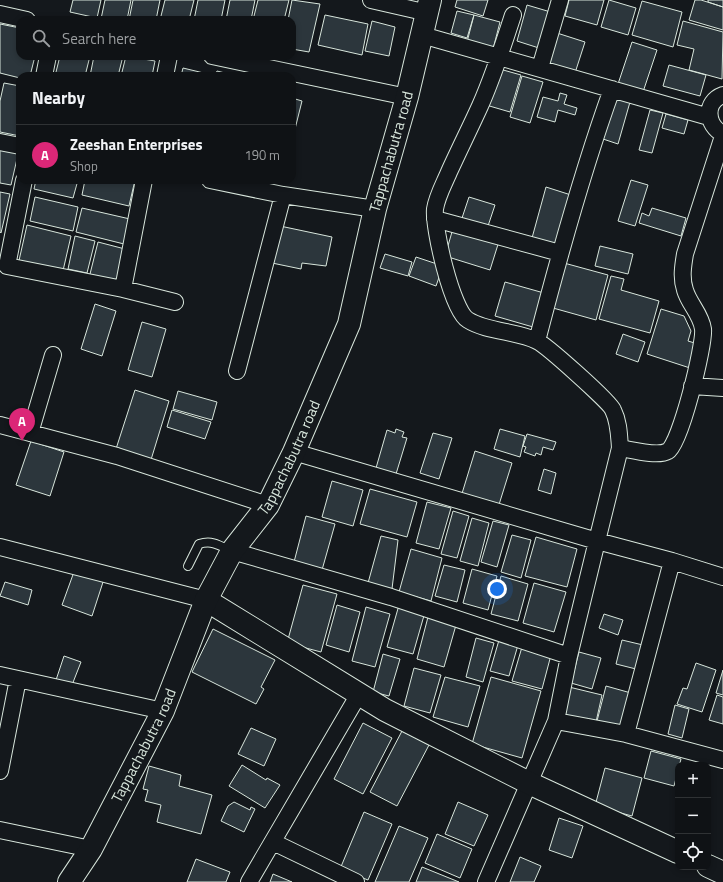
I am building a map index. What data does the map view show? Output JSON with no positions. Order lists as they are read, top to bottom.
{
  "streets": {
    "main road": ["Tappachabutra road"]
  },
  "page": {
    "search": "Search here",
    "heading": "Nearby",
    "list": [
      {
        "mark": "A",
        "name": "Zeeshan Enterprises",
        "note": "Shop",
        "value": "190 m"
      }
    ],
    "pins": "A",
    "map_buttons": ["+", "−"]
  }
}
